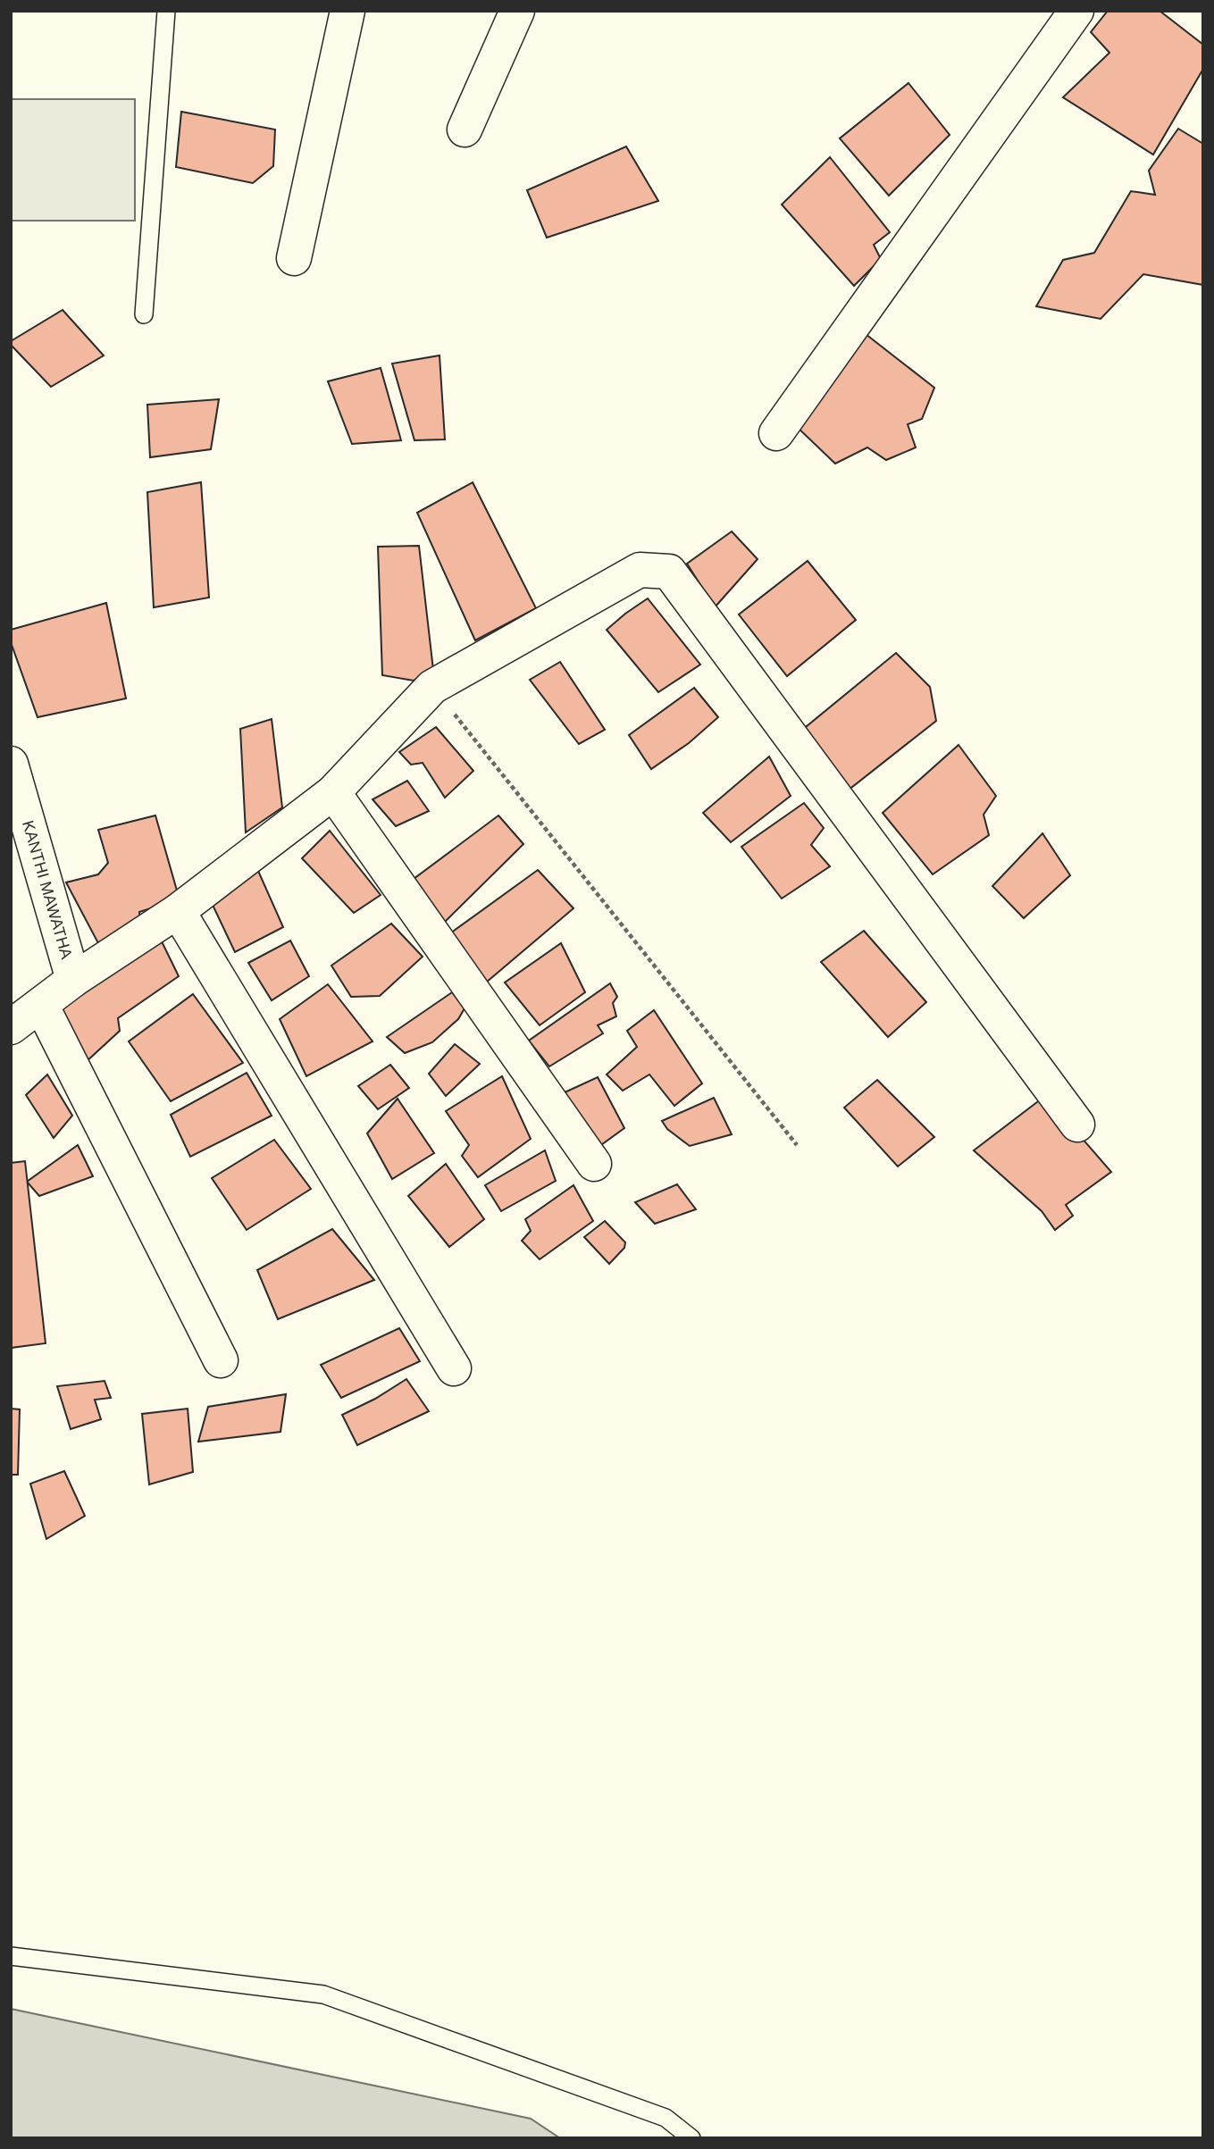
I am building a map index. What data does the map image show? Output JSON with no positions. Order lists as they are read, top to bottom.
{
  "streets": {
    "street": ["KANTHI MAWATHA"]
  }
}
